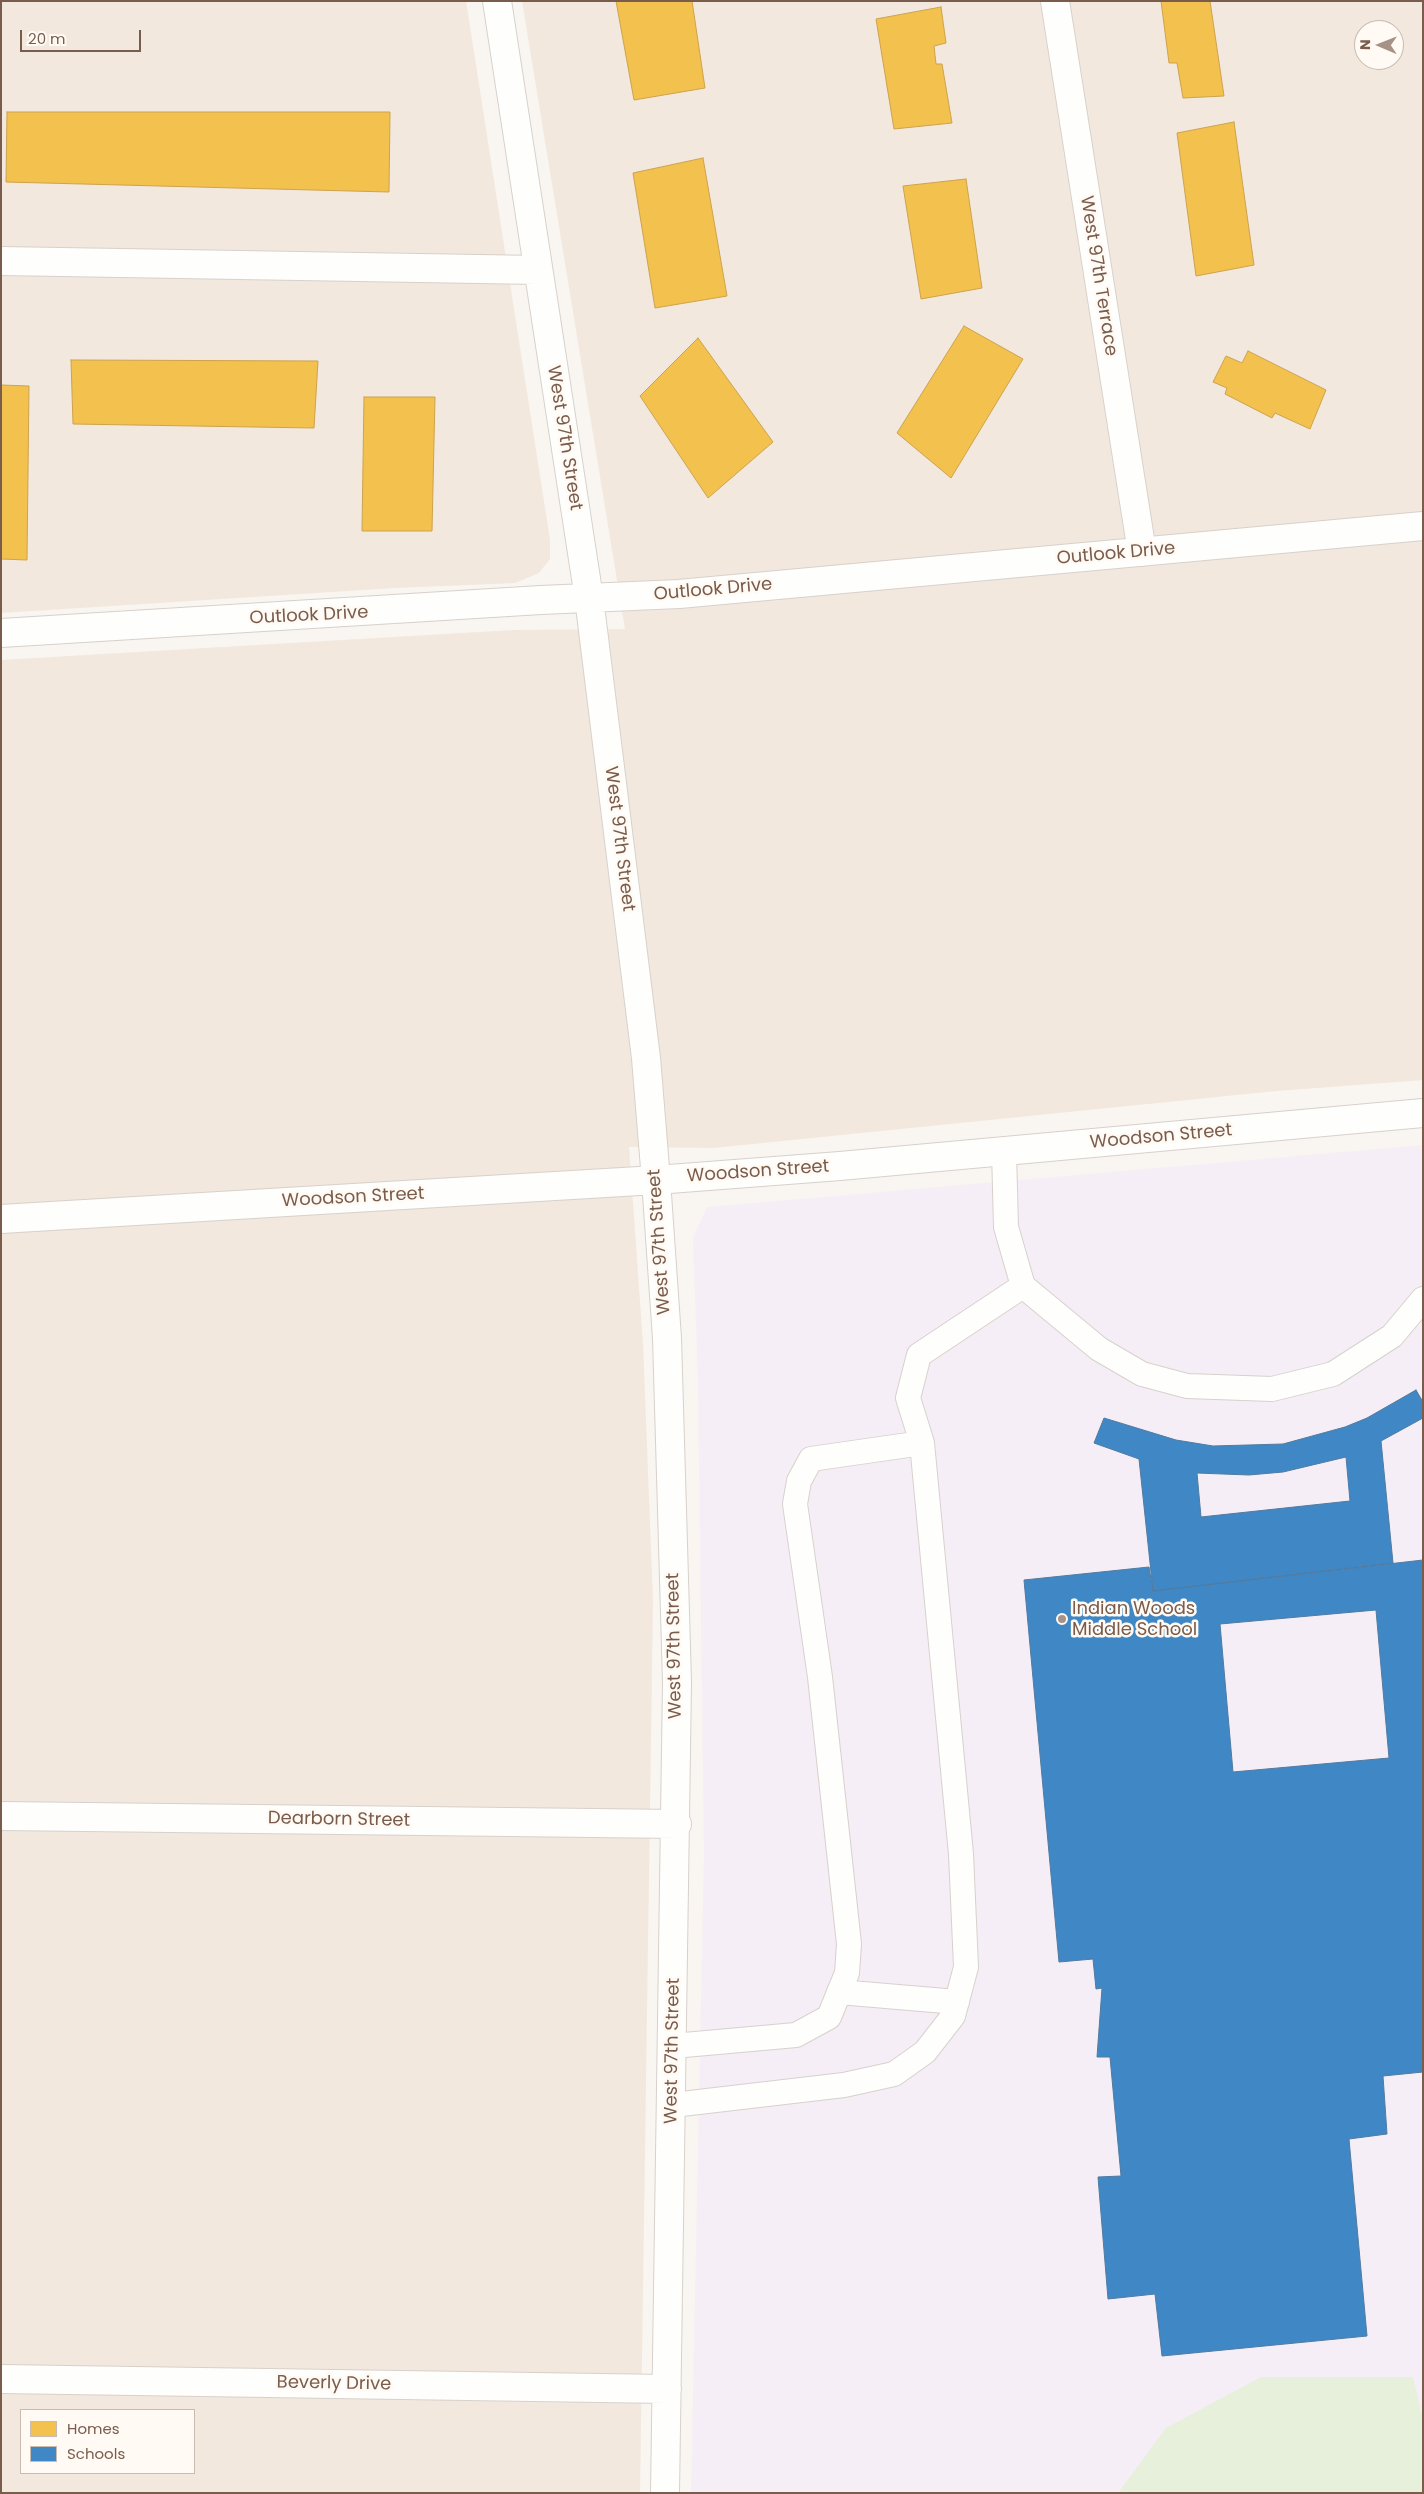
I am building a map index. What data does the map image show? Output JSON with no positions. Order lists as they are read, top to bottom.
{
  "streets": {
    "street": [
      "West 97th Terrace",
      "West 97th Street",
      "Outlook Drive",
      "Woodson Street",
      "Dearborn Street",
      "Beverly Drive"
    ]
  },
  "crossings": [
    ["West 97th Terrace", "Outlook Drive"],
    ["West 97th Street", "Outlook Drive"],
    ["West 97th Street", "Woodson Street"],
    ["West 97th Street", "Dearborn Street"],
    ["West 97th Street", "Beverly Drive"]
  ],
  "places": ["Indian Woods Middle School"],
  "legend": ["Homes", "Schools"],
  "scale_bar": "20 m",
  "north": "left"
}
